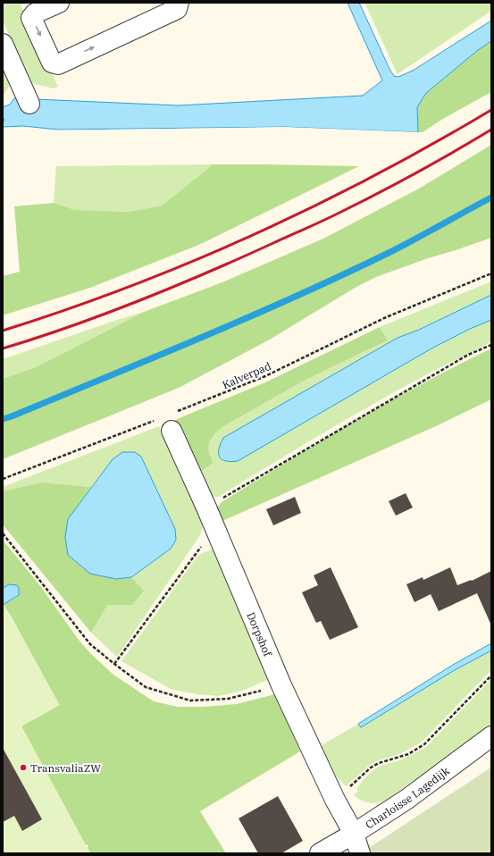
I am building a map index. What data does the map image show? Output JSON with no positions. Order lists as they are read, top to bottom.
{
  "streets": {
    "street": ["Dorpshof", "Charloisse Lagedijk"],
    "path": ["Kalverpad"]
  },
  "crossings": [
    ["Kalverpad", "Dorpshof"],
    ["Dorpshof", "Charloisse Lagedijk"]
  ],
  "places": ["TransvaliaZW"]
}
